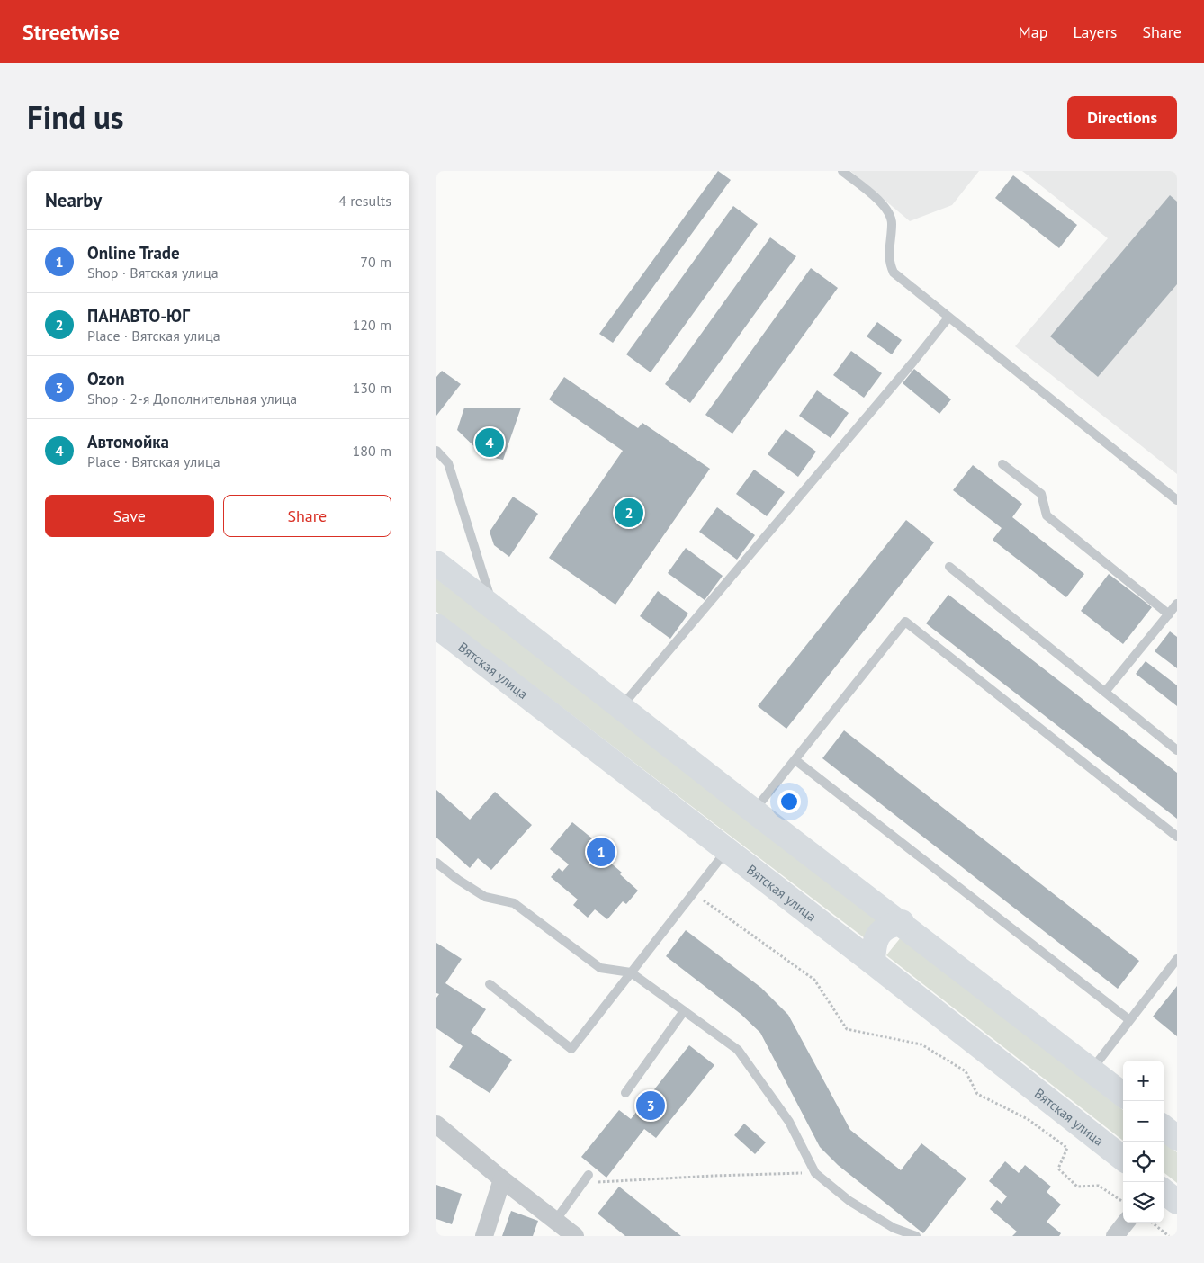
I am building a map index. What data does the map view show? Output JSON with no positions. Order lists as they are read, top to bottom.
{
  "streets": {
    "main road": ["Вятская улица"]
  },
  "page": {
    "header": "Streetwise",
    "nav": ["Map", "Layers", "Share"],
    "title": "Find us",
    "buttons": [
      "Directions",
      ["Save", "Share"]
    ],
    "heading": ["Nearby", "4 results"],
    "list": [
      {
        "mark": "1",
        "name": "Online Trade",
        "note": "Shop · Вятская улица",
        "value": "70 m"
      },
      {
        "mark": "2",
        "name": "ПАНАВТО-ЮГ",
        "note": "Place · Вятская улица",
        "value": "120 m"
      },
      {
        "mark": "3",
        "name": "Ozon",
        "note": "Shop · 2-я Дополнительная улица",
        "value": "130 m"
      },
      {
        "mark": "4",
        "name": "Автомойка",
        "note": "Place · Вятская улица",
        "value": "180 m"
      }
    ],
    "pins": [
      "4",
      "2",
      "1",
      "3"
    ],
    "map_buttons": ["+", "−"]
  }
}
